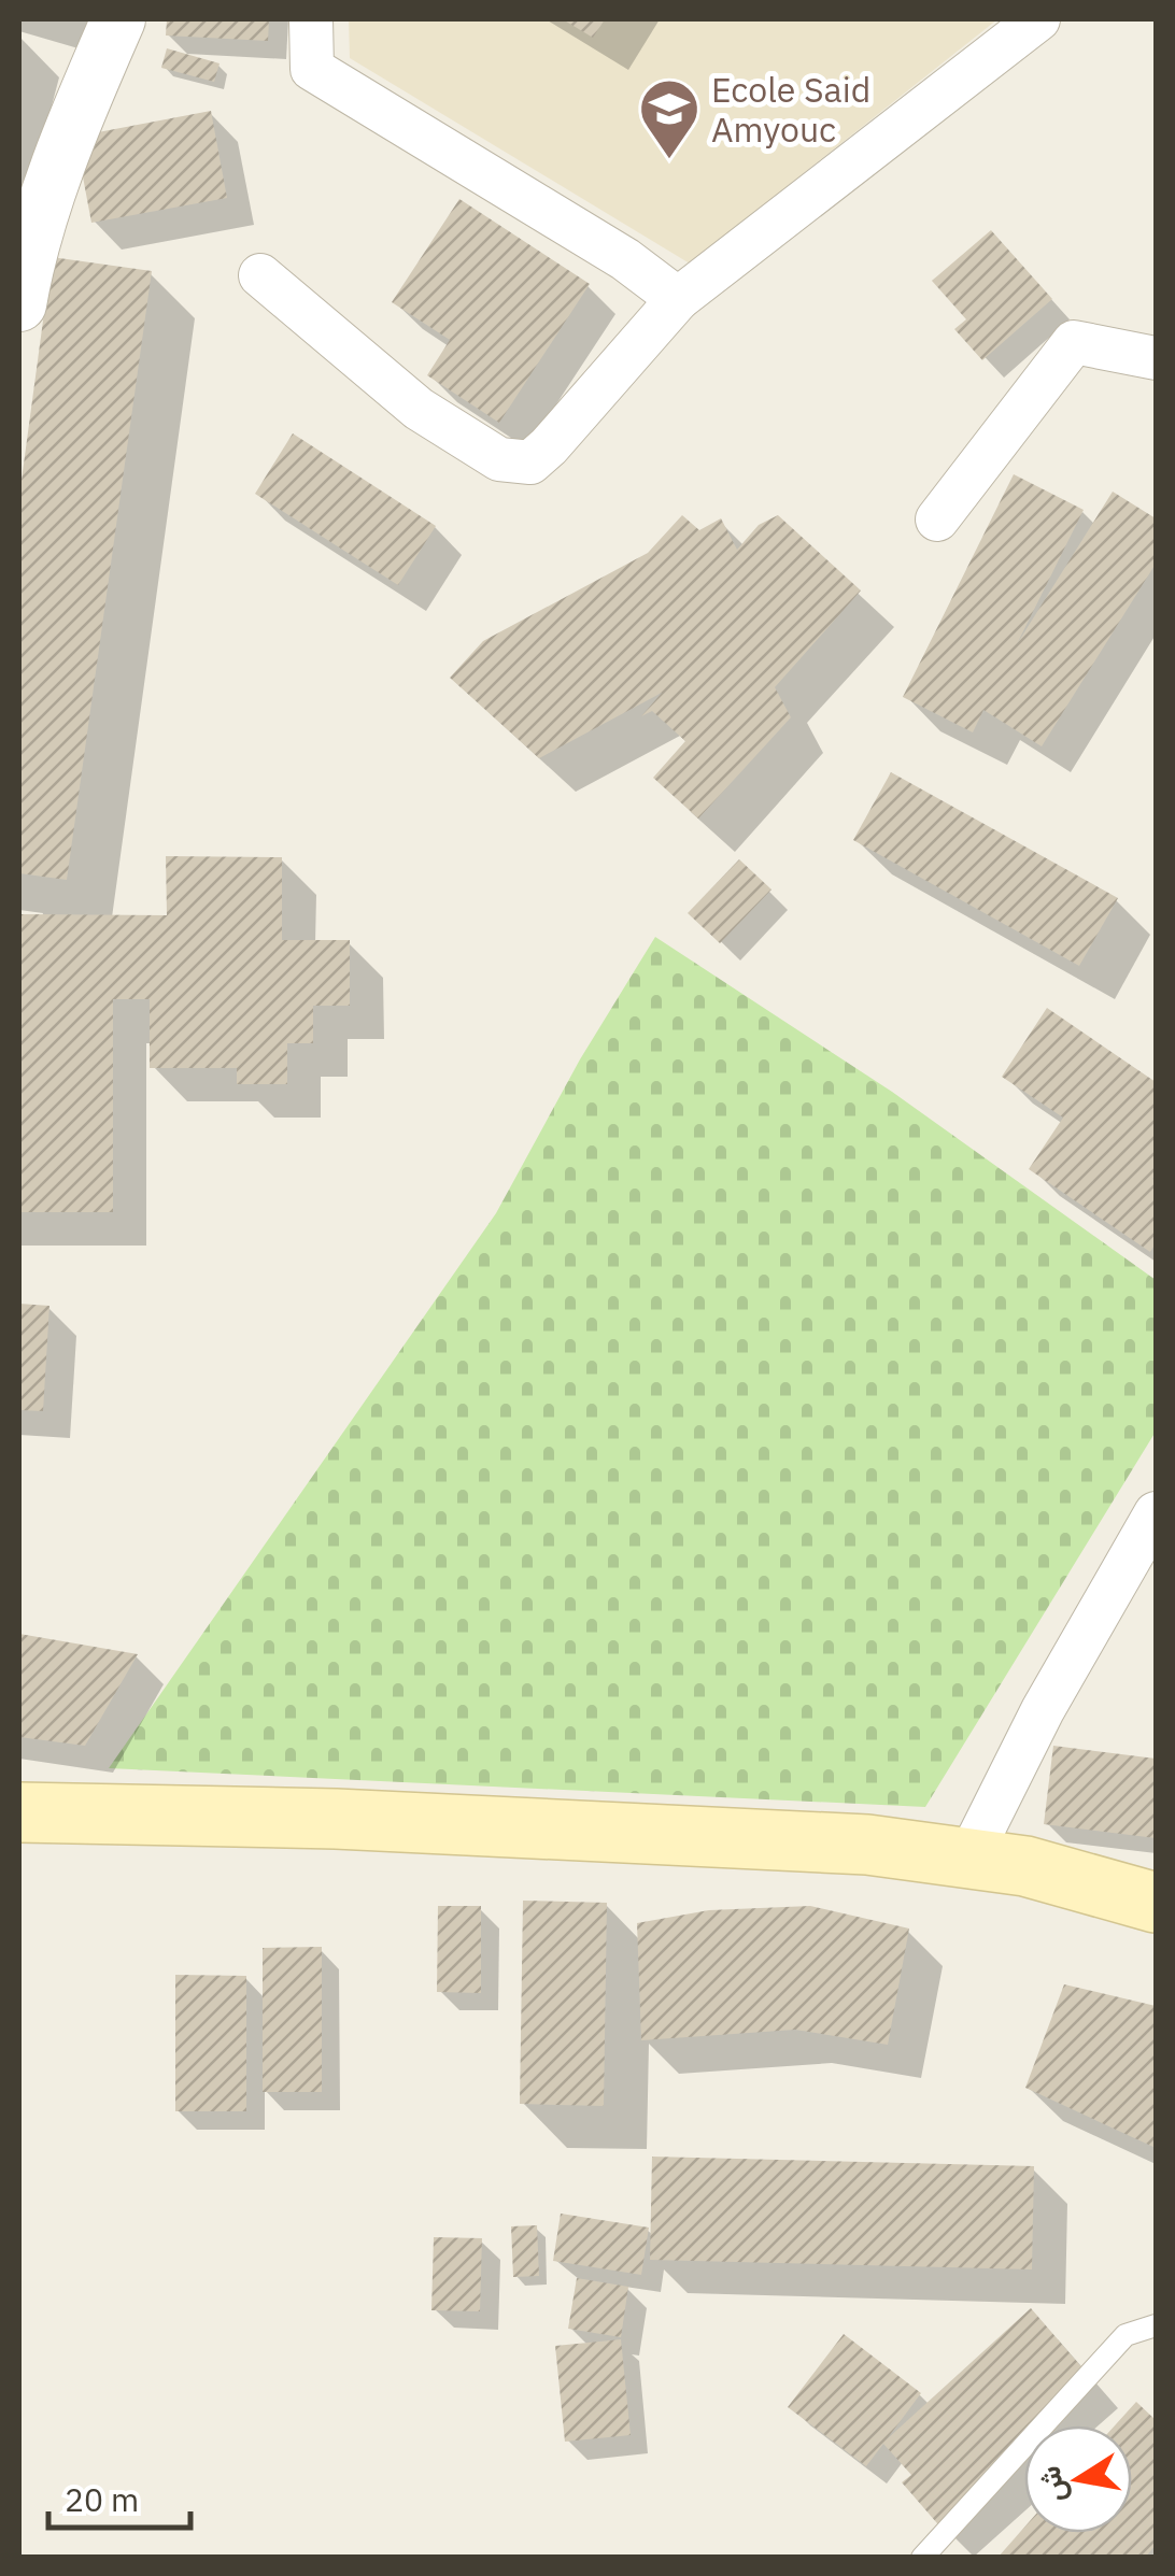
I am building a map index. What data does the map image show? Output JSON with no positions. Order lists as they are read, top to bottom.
{
  "places": {
    "school or university": ["Ecole Said Amyouc"]
  },
  "scale_bar": "20 m",
  "north": "left"
}
